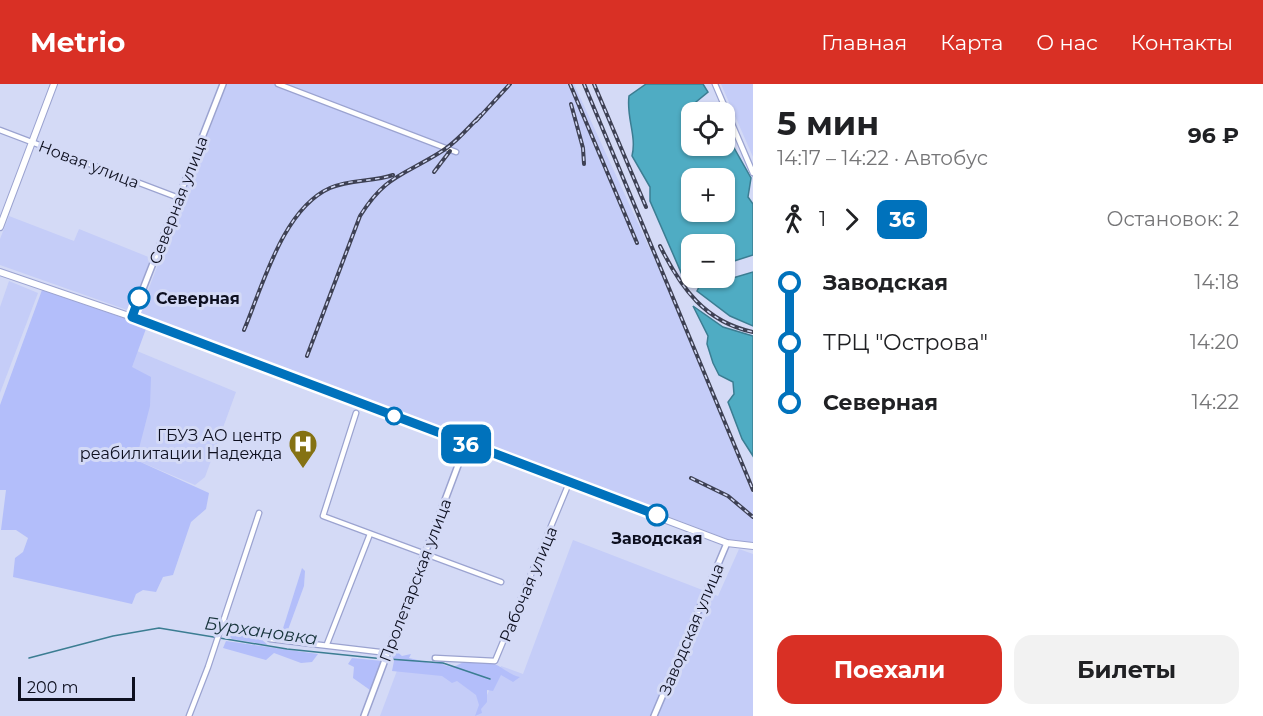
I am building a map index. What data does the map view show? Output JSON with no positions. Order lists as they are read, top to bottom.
{
  "streets": {
    "street": [
      "Новая улица",
      "Северная улица",
      "Пролетарская улица",
      "Рабочая улица",
      "Заводская улица"
    ]
  },
  "crossings": [
    ["Новая улица", "Северная улица"]
  ],
  "water": ["Бурхановка"],
  "places": {
    "other": ["Северная", "Заводская"],
    "hospital": ["ГБУЗ АО центр реабилитации Надежда"]
  },
  "lines": ["bus line 36"],
  "scale_bar": "200 m",
  "page": {
    "header": "Metrio",
    "nav": [
      "Главная",
      "Карта",
      "О нас",
      "Контакты"
    ],
    "on_map": "36",
    "heading": ["5 мин", "14:17 – 14:22 · Автобус", "96 ₽"],
    "map_buttons": ["+", "−"],
    "legs": ["1", "36", "Остановок: 2"],
    "list": [
      {
        "name": "Заводская",
        "value": "14:18"
      },
      {
        "name": "ТРЦ \"Острова\"",
        "value": "14:20"
      },
      {
        "name": "Северная",
        "value": "14:22"
      }
    ],
    "buttons": ["Поехали", "Билеты"],
    "scale": "200 m"
  }
}
